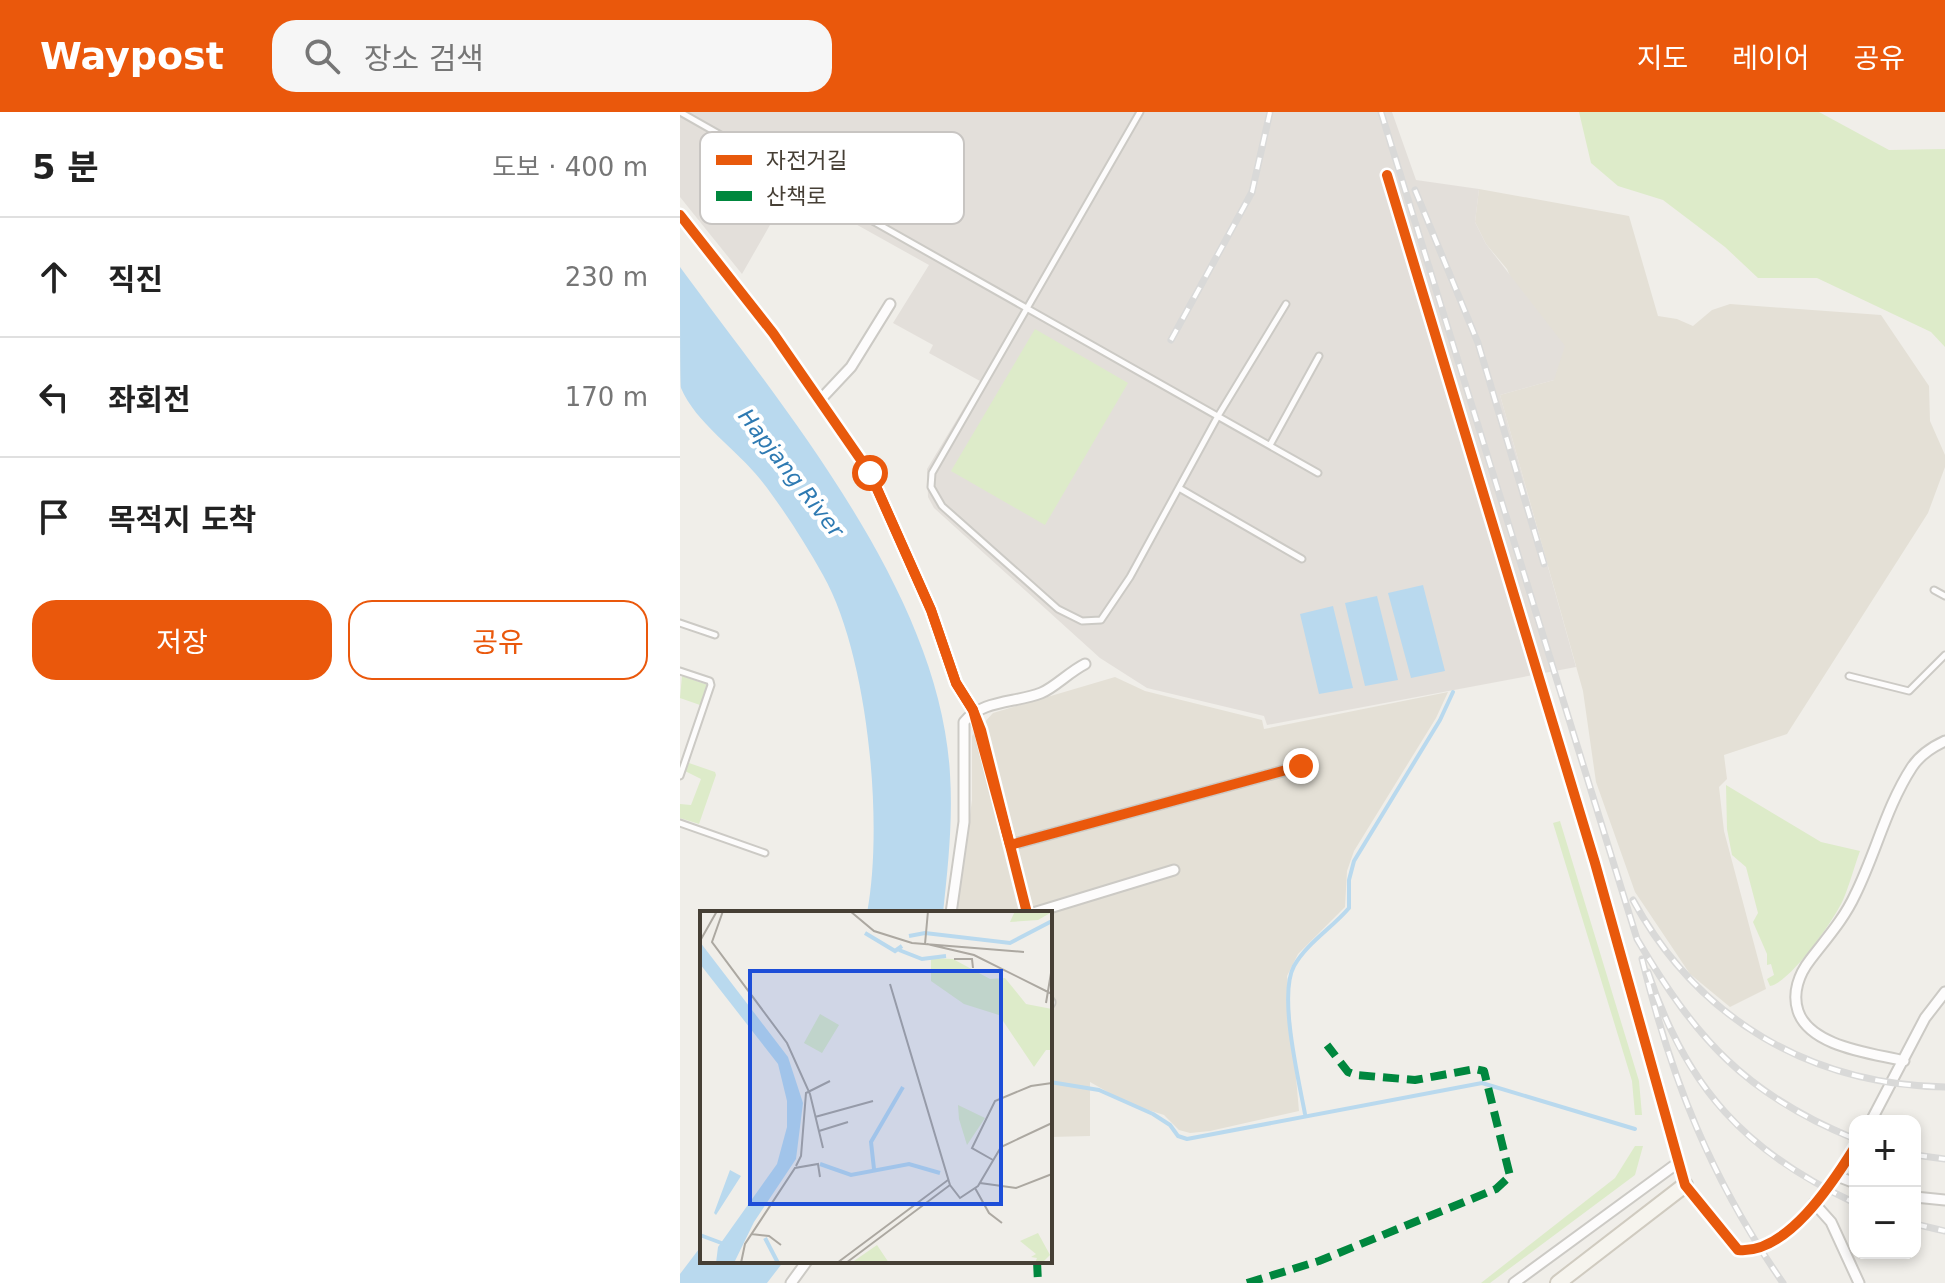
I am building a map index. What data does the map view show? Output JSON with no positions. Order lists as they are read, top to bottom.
{
  "water": ["Hapjang River"],
  "legend": ["자전거길", "산책로"],
  "page": {
    "header": "Waypost",
    "search": "장소 검색",
    "nav": ["지도", "레이어", "공유"],
    "heading": ["5 분", "도보 · 400 m"],
    "list": [
      ["직진", "230 m"],
      ["좌회전", "170 m"],
      "목적지 도착"
    ],
    "buttons": ["저장", "공유"],
    "map_buttons": ["+", "−"]
  }
}
